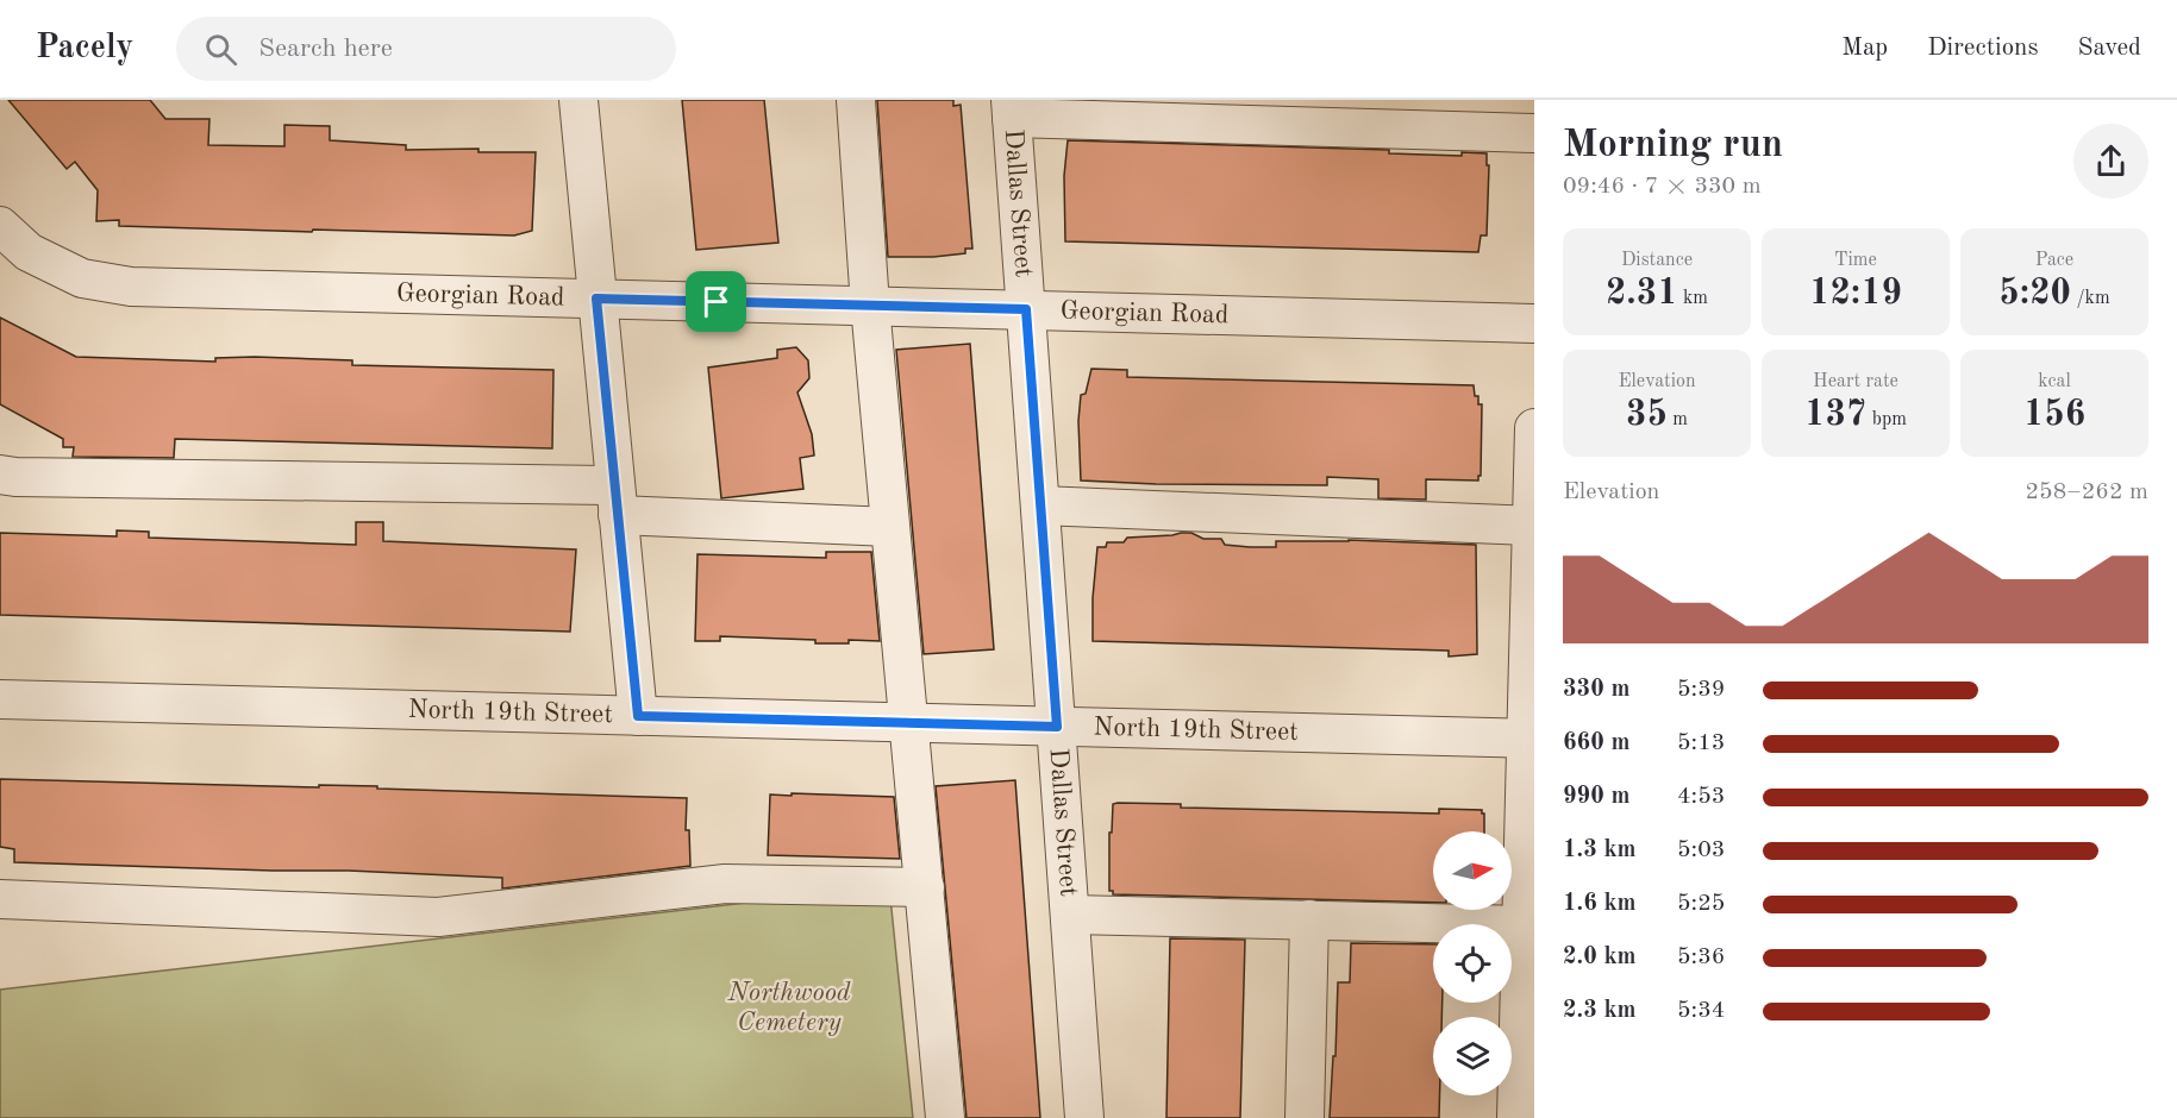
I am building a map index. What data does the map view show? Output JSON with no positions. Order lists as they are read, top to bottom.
{
  "streets": {
    "street": ["Dallas Street", "Georgian Road", "North 19th Street"]
  },
  "crossings": [
    ["Dallas Street", "Georgian Road"],
    ["Dallas Street", "North 19th Street"]
  ],
  "parks": ["Northwood Cemetery"],
  "north": "right",
  "page": {
    "header": "Pacely",
    "search": "Search here",
    "nav": ["Map", "Directions", "Saved"],
    "heading": ["Morning run", "09:46 · 7 × 330 m"],
    "stats": [
      ["Distance", "2.31 km"],
      ["Time", "12:19"],
      ["Pace", "5:20 /km"],
      ["Elevation", "35 m"],
      ["Heart rate", "137 bpm"],
      ["kcal", "156"]
    ],
    "chart": ["Elevation", "258–262 m"],
    "list": [
      {
        "name": "330 m",
        "note": "5:39"
      },
      {
        "name": "660 m",
        "note": "5:13"
      },
      {
        "name": "990 m",
        "note": "4:53"
      },
      {
        "name": "1.3 km",
        "note": "5:03"
      },
      {
        "name": "1.6 km",
        "note": "5:25"
      },
      {
        "name": "2.0 km",
        "note": "5:36"
      },
      {
        "name": "2.3 km",
        "note": "5:34"
      }
    ]
  }
}
